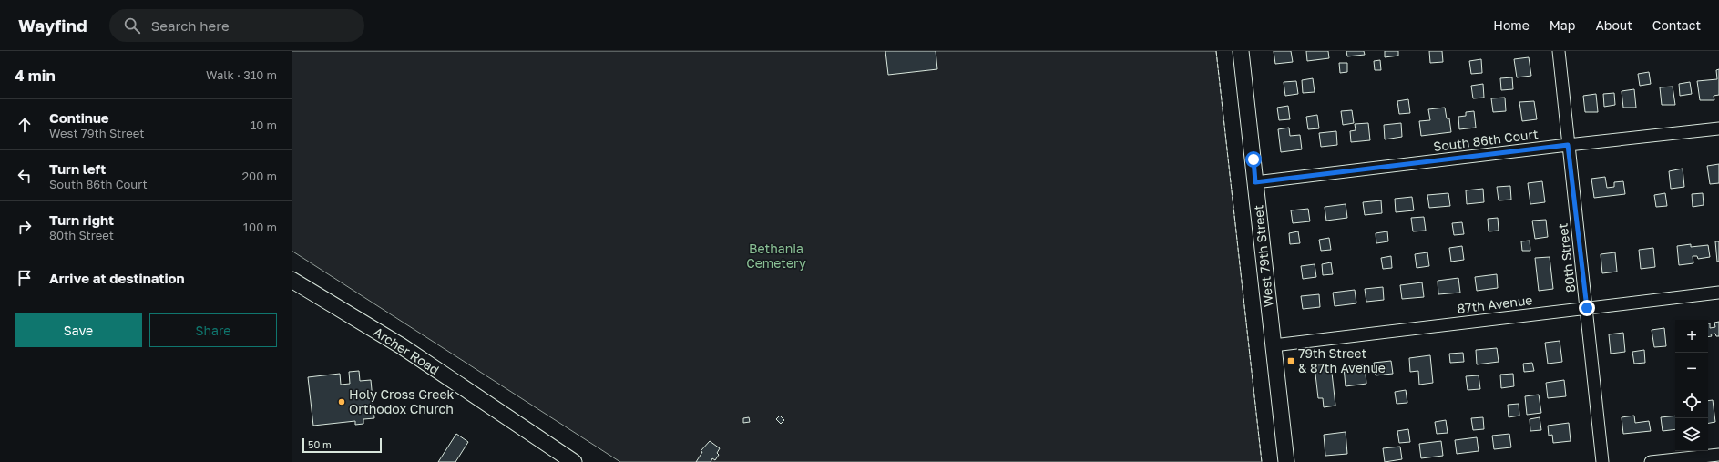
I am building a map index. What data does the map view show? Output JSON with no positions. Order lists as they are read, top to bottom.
{
  "streets": {
    "main road": ["West 79th Street", "Archer Road"],
    "street": ["South 86th Court", "80th Street", "87th Avenue"]
  },
  "crossings": [
    ["South 86th Court", "West 79th Street"],
    ["South 86th Court", "80th Street"],
    ["West 79th Street", "87th Avenue"],
    ["80th Street", "87th Avenue"]
  ],
  "parks": ["Bethania Cemetery"],
  "places": {
    "transit": ["79th Street & 87th Avenue"],
    "other": ["Holy Cross Greek Orthodox Church"]
  },
  "scale_bar": "50 m",
  "page": {
    "header": "Wayfind",
    "search": "Search here",
    "nav": [
      "Home",
      "Map",
      "About",
      "Contact"
    ],
    "heading": ["4 min", "Walk · 310 m"],
    "list": [
      ["Continue", "West 79th Street", "10 m"],
      ["Turn left", "South 86th Court", "200 m"],
      ["Turn right", "80th Street", "100 m"],
      "Arrive at destination"
    ],
    "buttons": ["Save", "Share"],
    "map_buttons": ["+", "−"],
    "scale": "50 m"
  }
}
